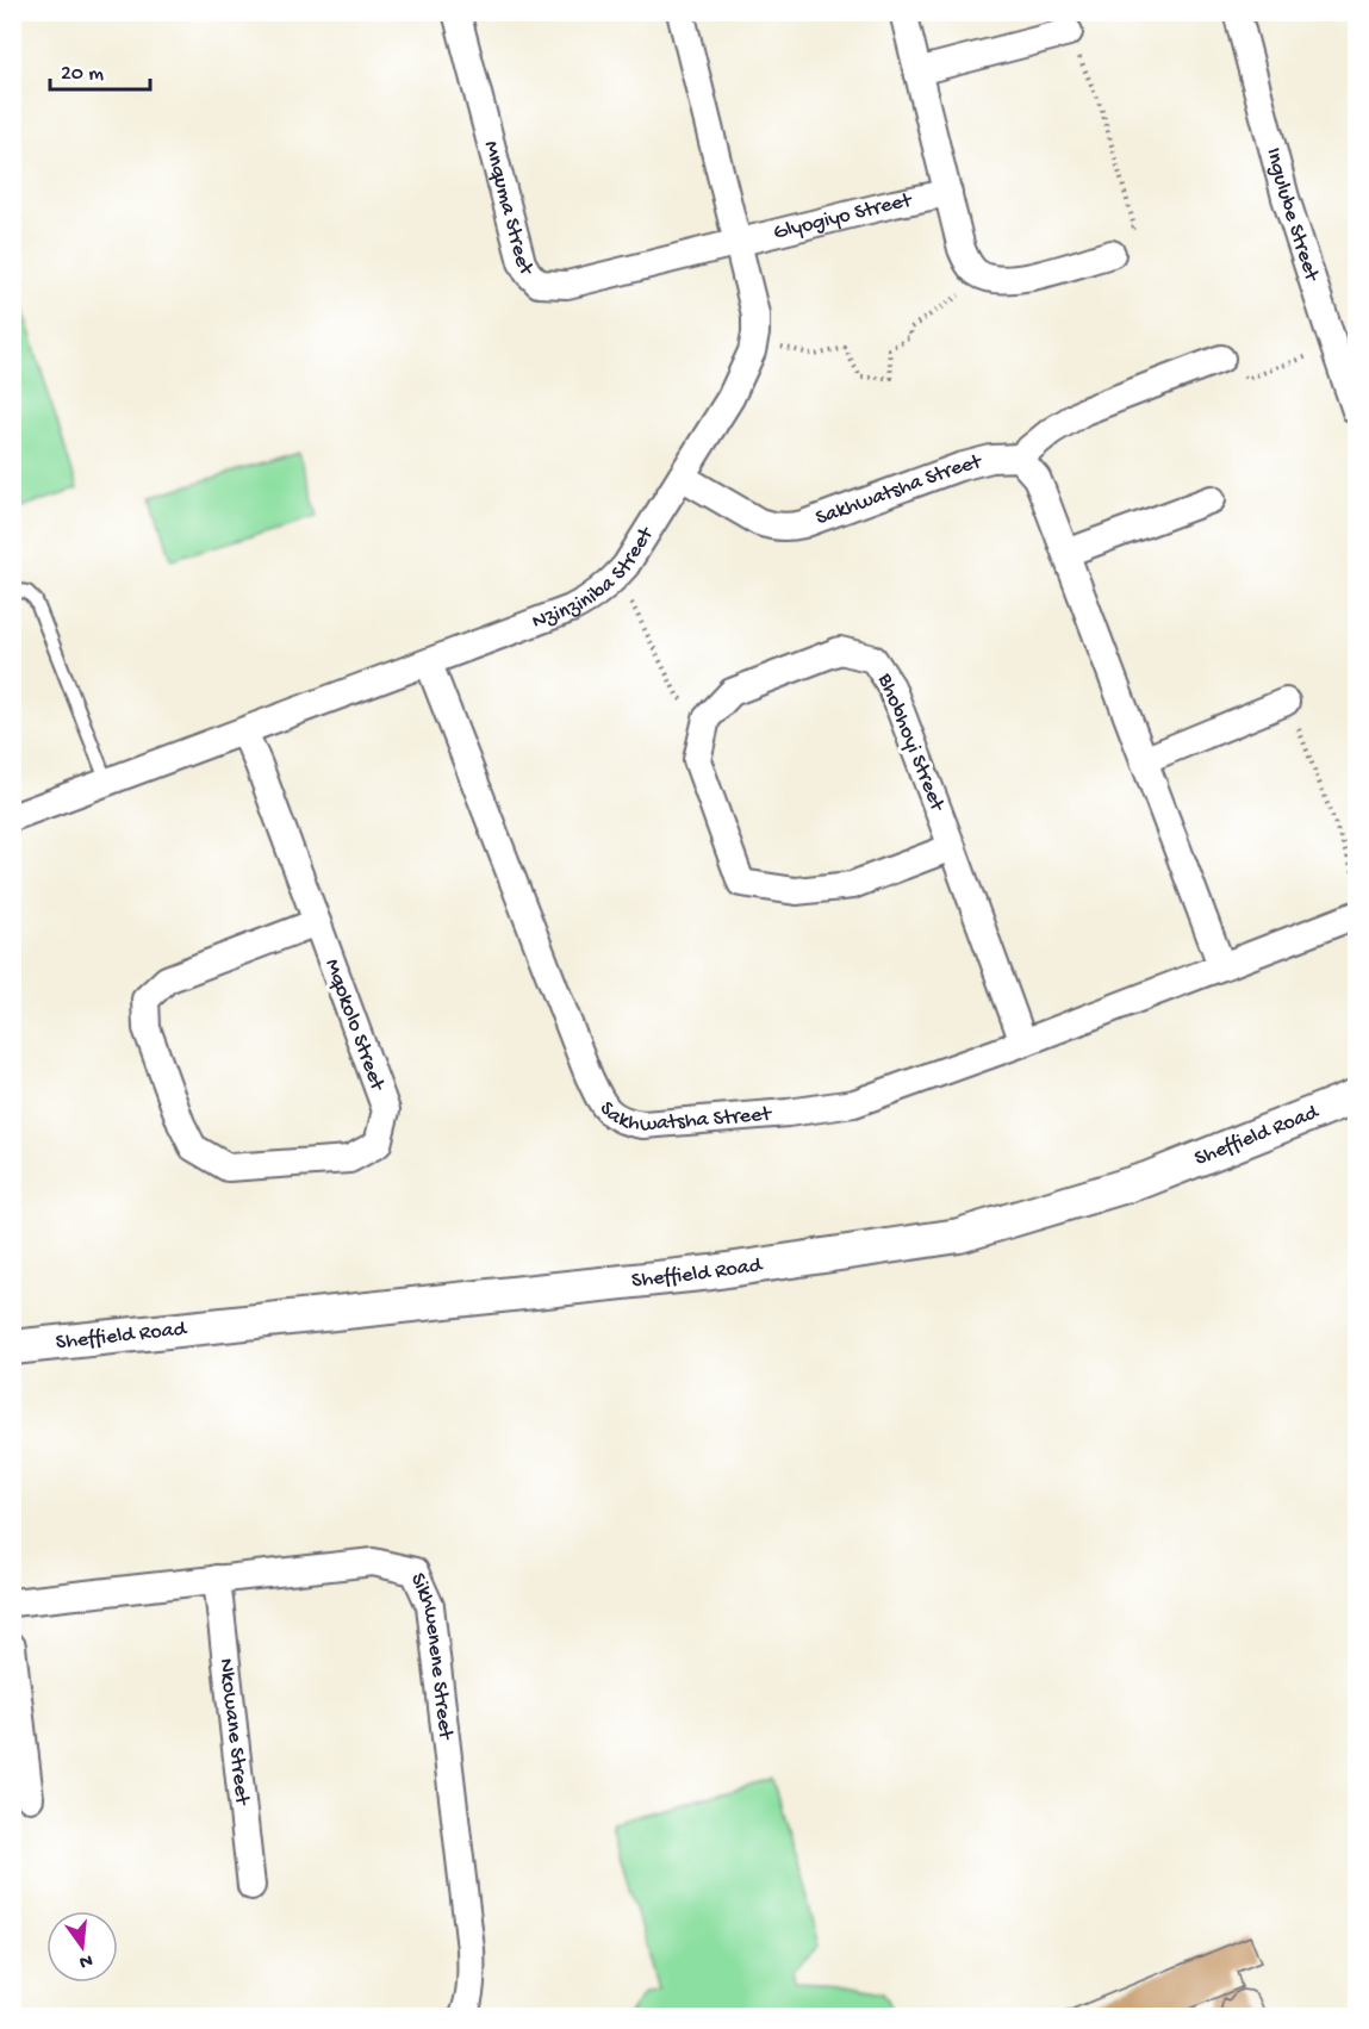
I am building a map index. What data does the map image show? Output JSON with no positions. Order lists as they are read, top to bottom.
{
  "streets": {
    "street": [
      "Mnquma Street",
      "Ingulube Street",
      "Glyogiyo Street",
      "Sakhwatsha Street",
      "Nzinziniba Street",
      "Bhobhoyi Street",
      "Mqokolo Street",
      "Sheffield Road",
      "Sikhwenene Street",
      "Nkowane Street"
    ]
  },
  "crossings": [
    ["Mnquma Street", "Glyogiyo Street"],
    ["Mnquma Street", "Nzinziniba Street"],
    ["Glyogiyo Street", "Nzinziniba Street"],
    ["Sakhwatsha Street", "Nzinziniba Street"],
    ["Sakhwatsha Street", "Bhobhoyi Street"],
    ["Nzinziniba Street", "Mqokolo Street"],
    ["Sikhwenene Street", "Nkowane Street"]
  ],
  "scale_bar": "20 m",
  "north": "bottom"
}
